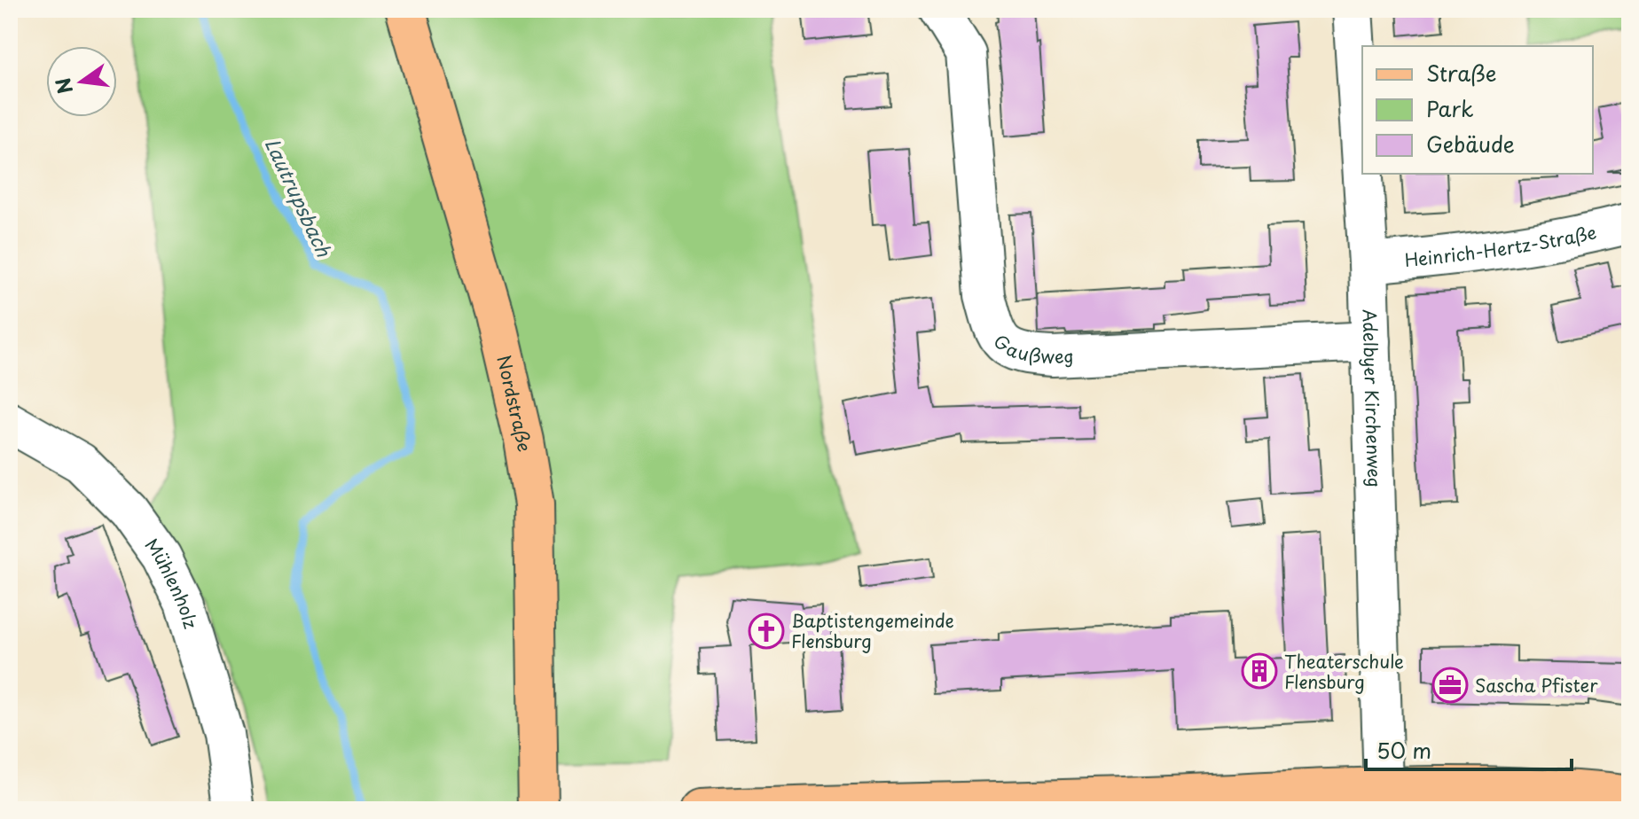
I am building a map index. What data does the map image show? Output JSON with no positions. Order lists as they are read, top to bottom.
{
  "streets": {
    "main road": ["Nordstraße"],
    "street": [
      "Heinrich-Hertz-Straße",
      "Gaußweg",
      "Adelbyer Kirchenweg",
      "Mühlenholz"
    ]
  },
  "crossings": [
    ["Heinrich-Hertz-Straße", "Adelbyer Kirchenweg"],
    ["Gaußweg", "Adelbyer Kirchenweg"]
  ],
  "water": ["Lautrupsbach"],
  "places": {
    "church": ["Baptistengemeinde Flensburg"],
    "building": ["Theaterschule Flensburg"],
    "office": ["Sascha Pfister"]
  },
  "legend": ["Straße", "Park", "Gebäude"],
  "scale_bar": "50 m",
  "north": "left"
}
